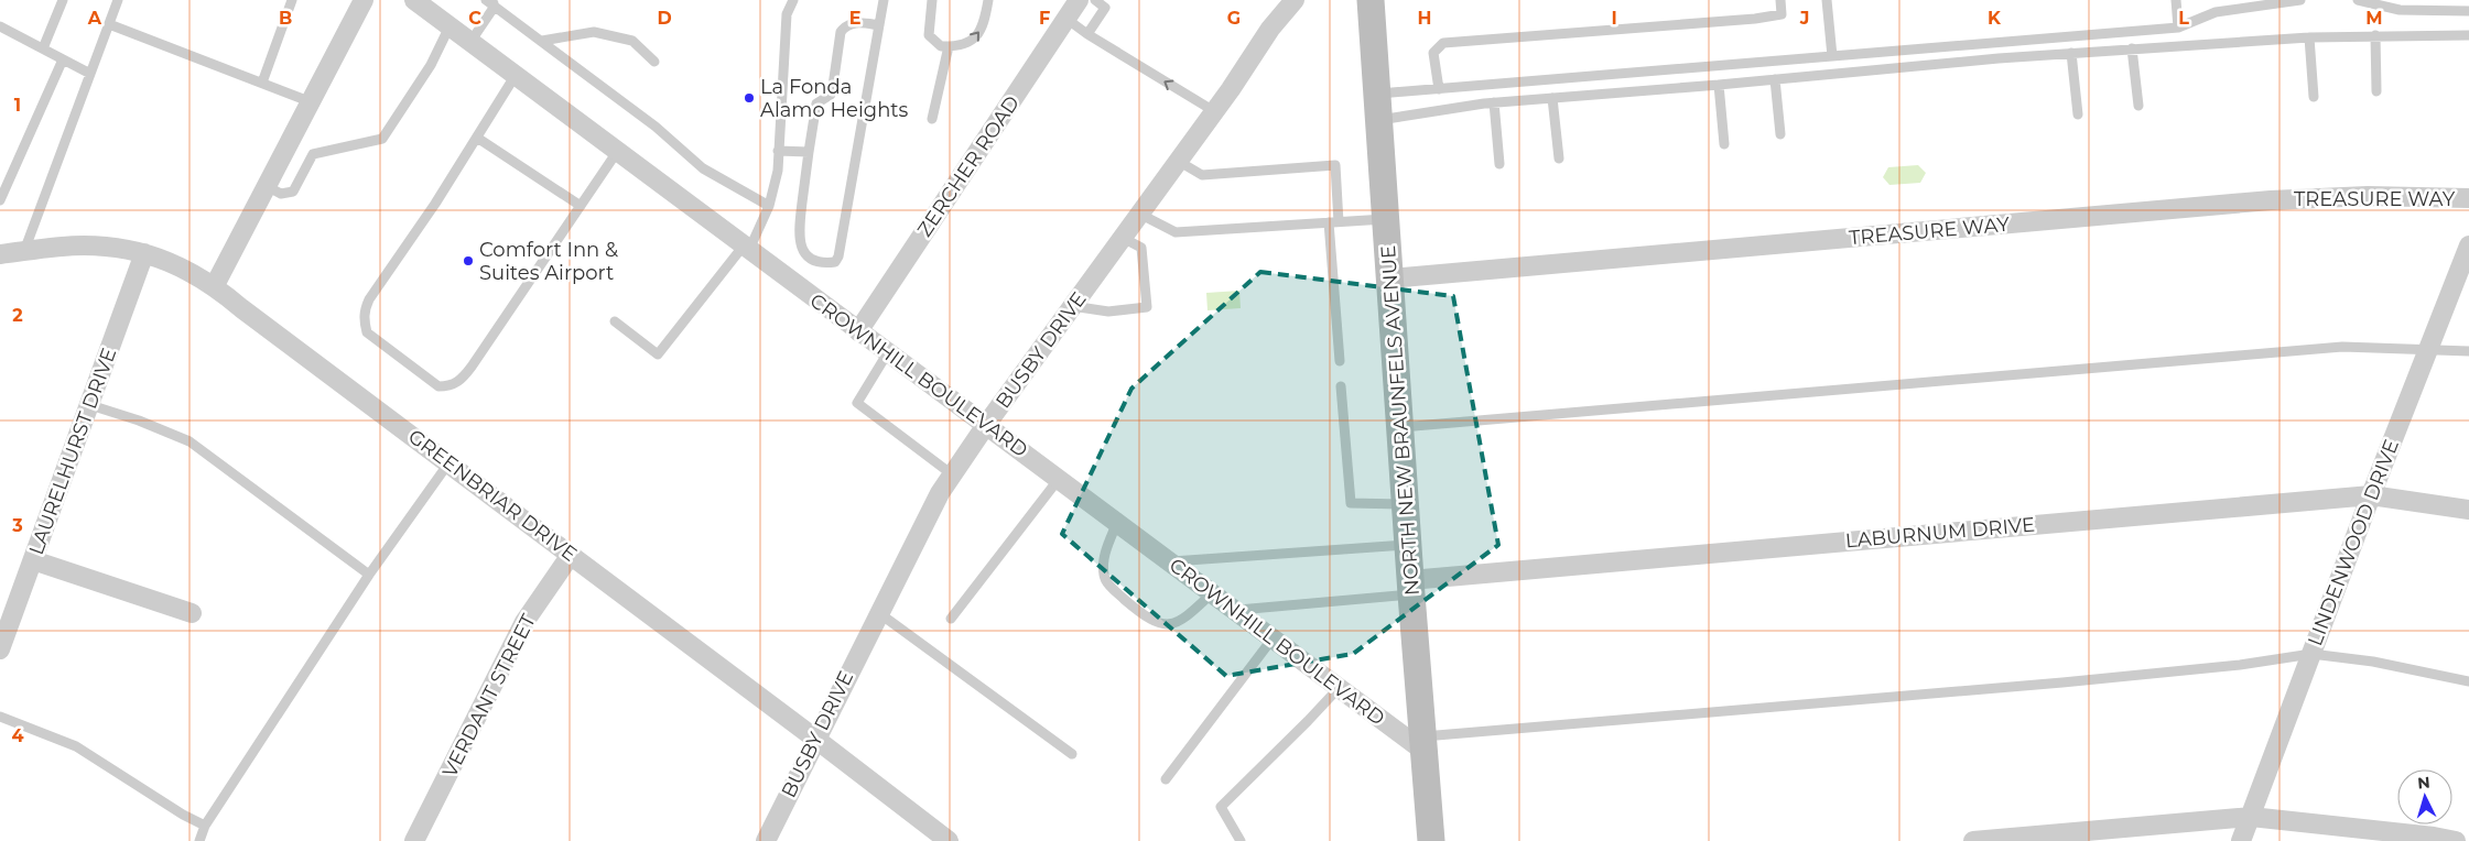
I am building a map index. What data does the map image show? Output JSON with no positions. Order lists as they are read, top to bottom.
{
  "streets": {
    "street": [
      "ZERCHER ROAD",
      "TREASURE WAY",
      "BUSBY DRIVE",
      "CROWNHILL BOULEVARD",
      "NORTH NEW BRAUNFELS AVENUE",
      "LAURELHURST DRIVE",
      "GREENBRIAR DRIVE",
      "LABURNUM DRIVE",
      "LINDENWOOD DRIVE",
      "VERDANT STREET"
    ]
  },
  "crossings": [
    ["ZERCHER ROAD", "CROWNHILL BOULEVARD"],
    ["TREASURE WAY", "NORTH NEW BRAUNFELS AVENUE"],
    ["BUSBY DRIVE", "CROWNHILL BOULEVARD"],
    ["BUSBY DRIVE", "GREENBRIAR DRIVE"],
    ["CROWNHILL BOULEVARD", "NORTH NEW BRAUNFELS AVENUE"],
    ["NORTH NEW BRAUNFELS AVENUE", "LABURNUM DRIVE"],
    ["LAURELHURST DRIVE", "GREENBRIAR DRIVE"],
    ["GREENBRIAR DRIVE", "VERDANT STREET"],
    ["LABURNUM DRIVE", "LINDENWOOD DRIVE"]
  ],
  "places": ["La Fonda Alamo Heights", "Comfort Inn & Suites Airport"],
  "north": "top",
  "grid": {
    "columns": [
      "A",
      "B",
      "C",
      "D",
      "E",
      "F",
      "G",
      "H",
      "I",
      "J",
      "K",
      "L",
      "M"
    ],
    "rows": [
      "1",
      "2",
      "3",
      "4"
    ]
  }
}
